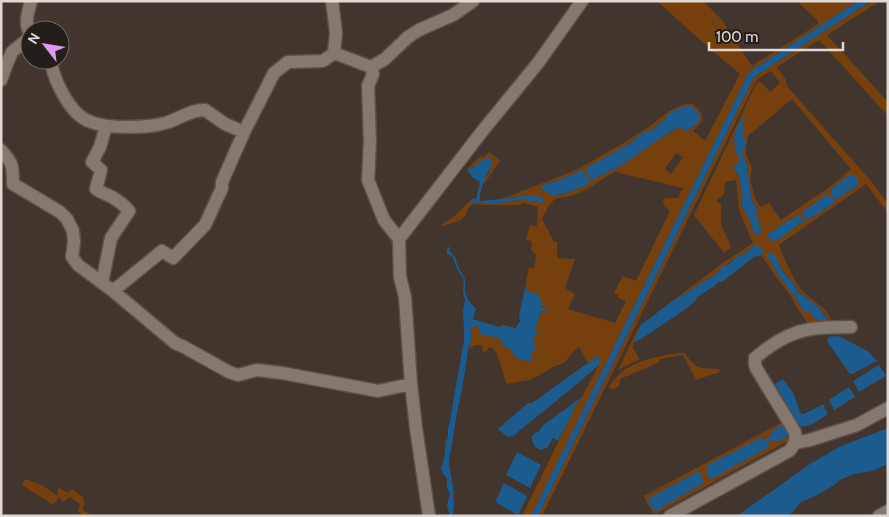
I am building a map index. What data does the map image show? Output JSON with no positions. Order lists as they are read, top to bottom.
{
  "scale_bar": "100 m",
  "north": "top left"
}
